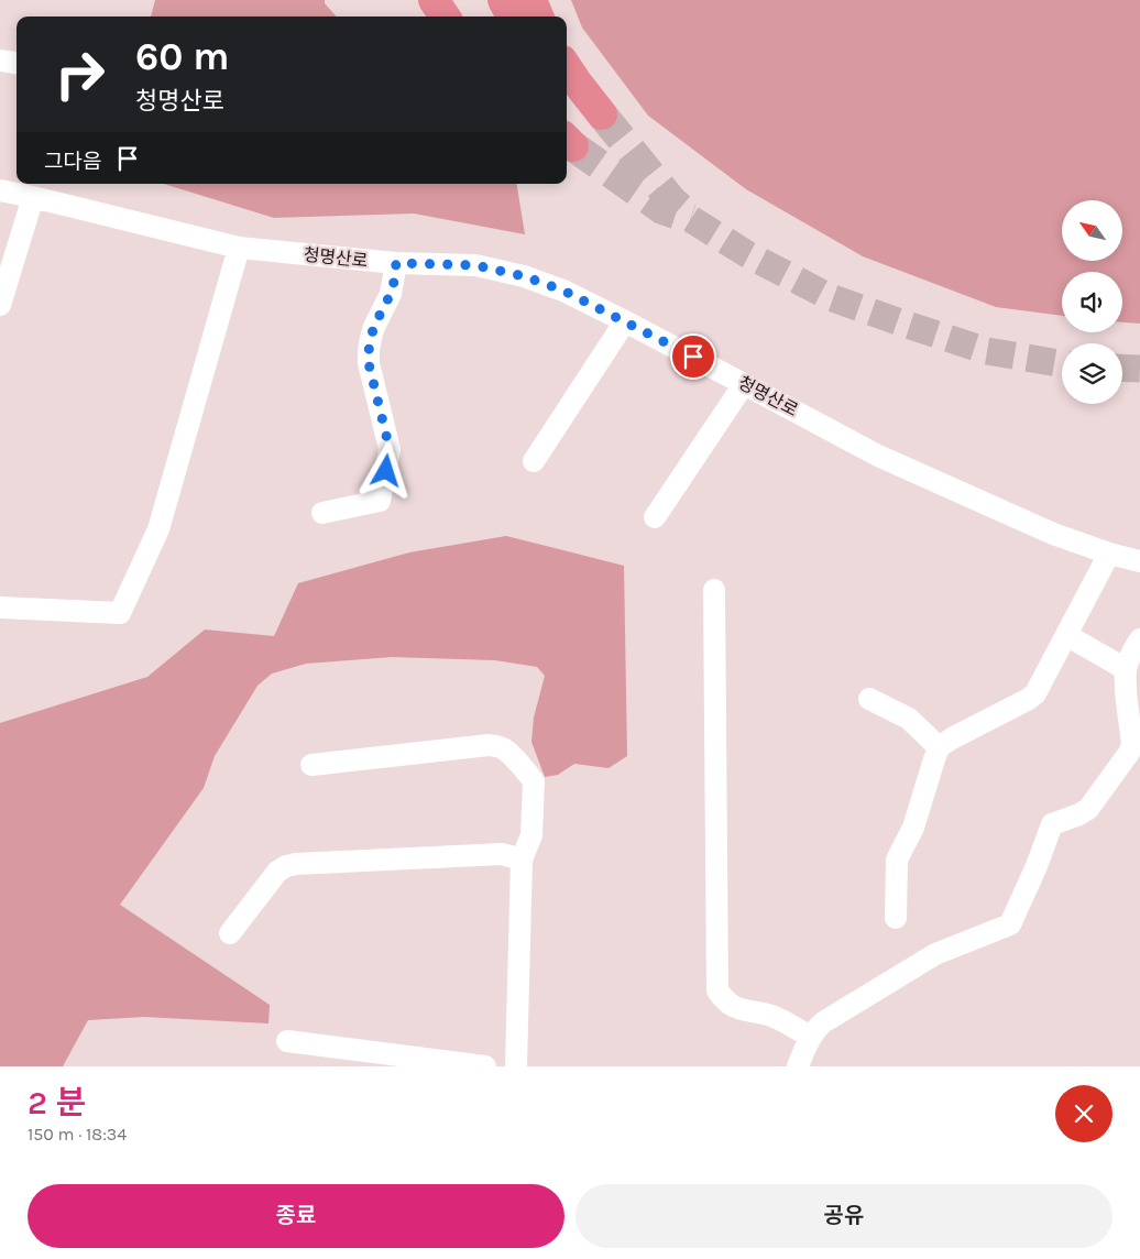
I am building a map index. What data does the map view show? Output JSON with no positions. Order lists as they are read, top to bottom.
{
  "streets": {
    "street": ["청명산로"]
  },
  "north": "top left",
  "page": {
    "turn": ["60 m", "청명산로"],
    "then": "그다음",
    "heading": ["2 분", "150 m · 18:34"],
    "buttons": ["종료", "공유"]
  }
}
